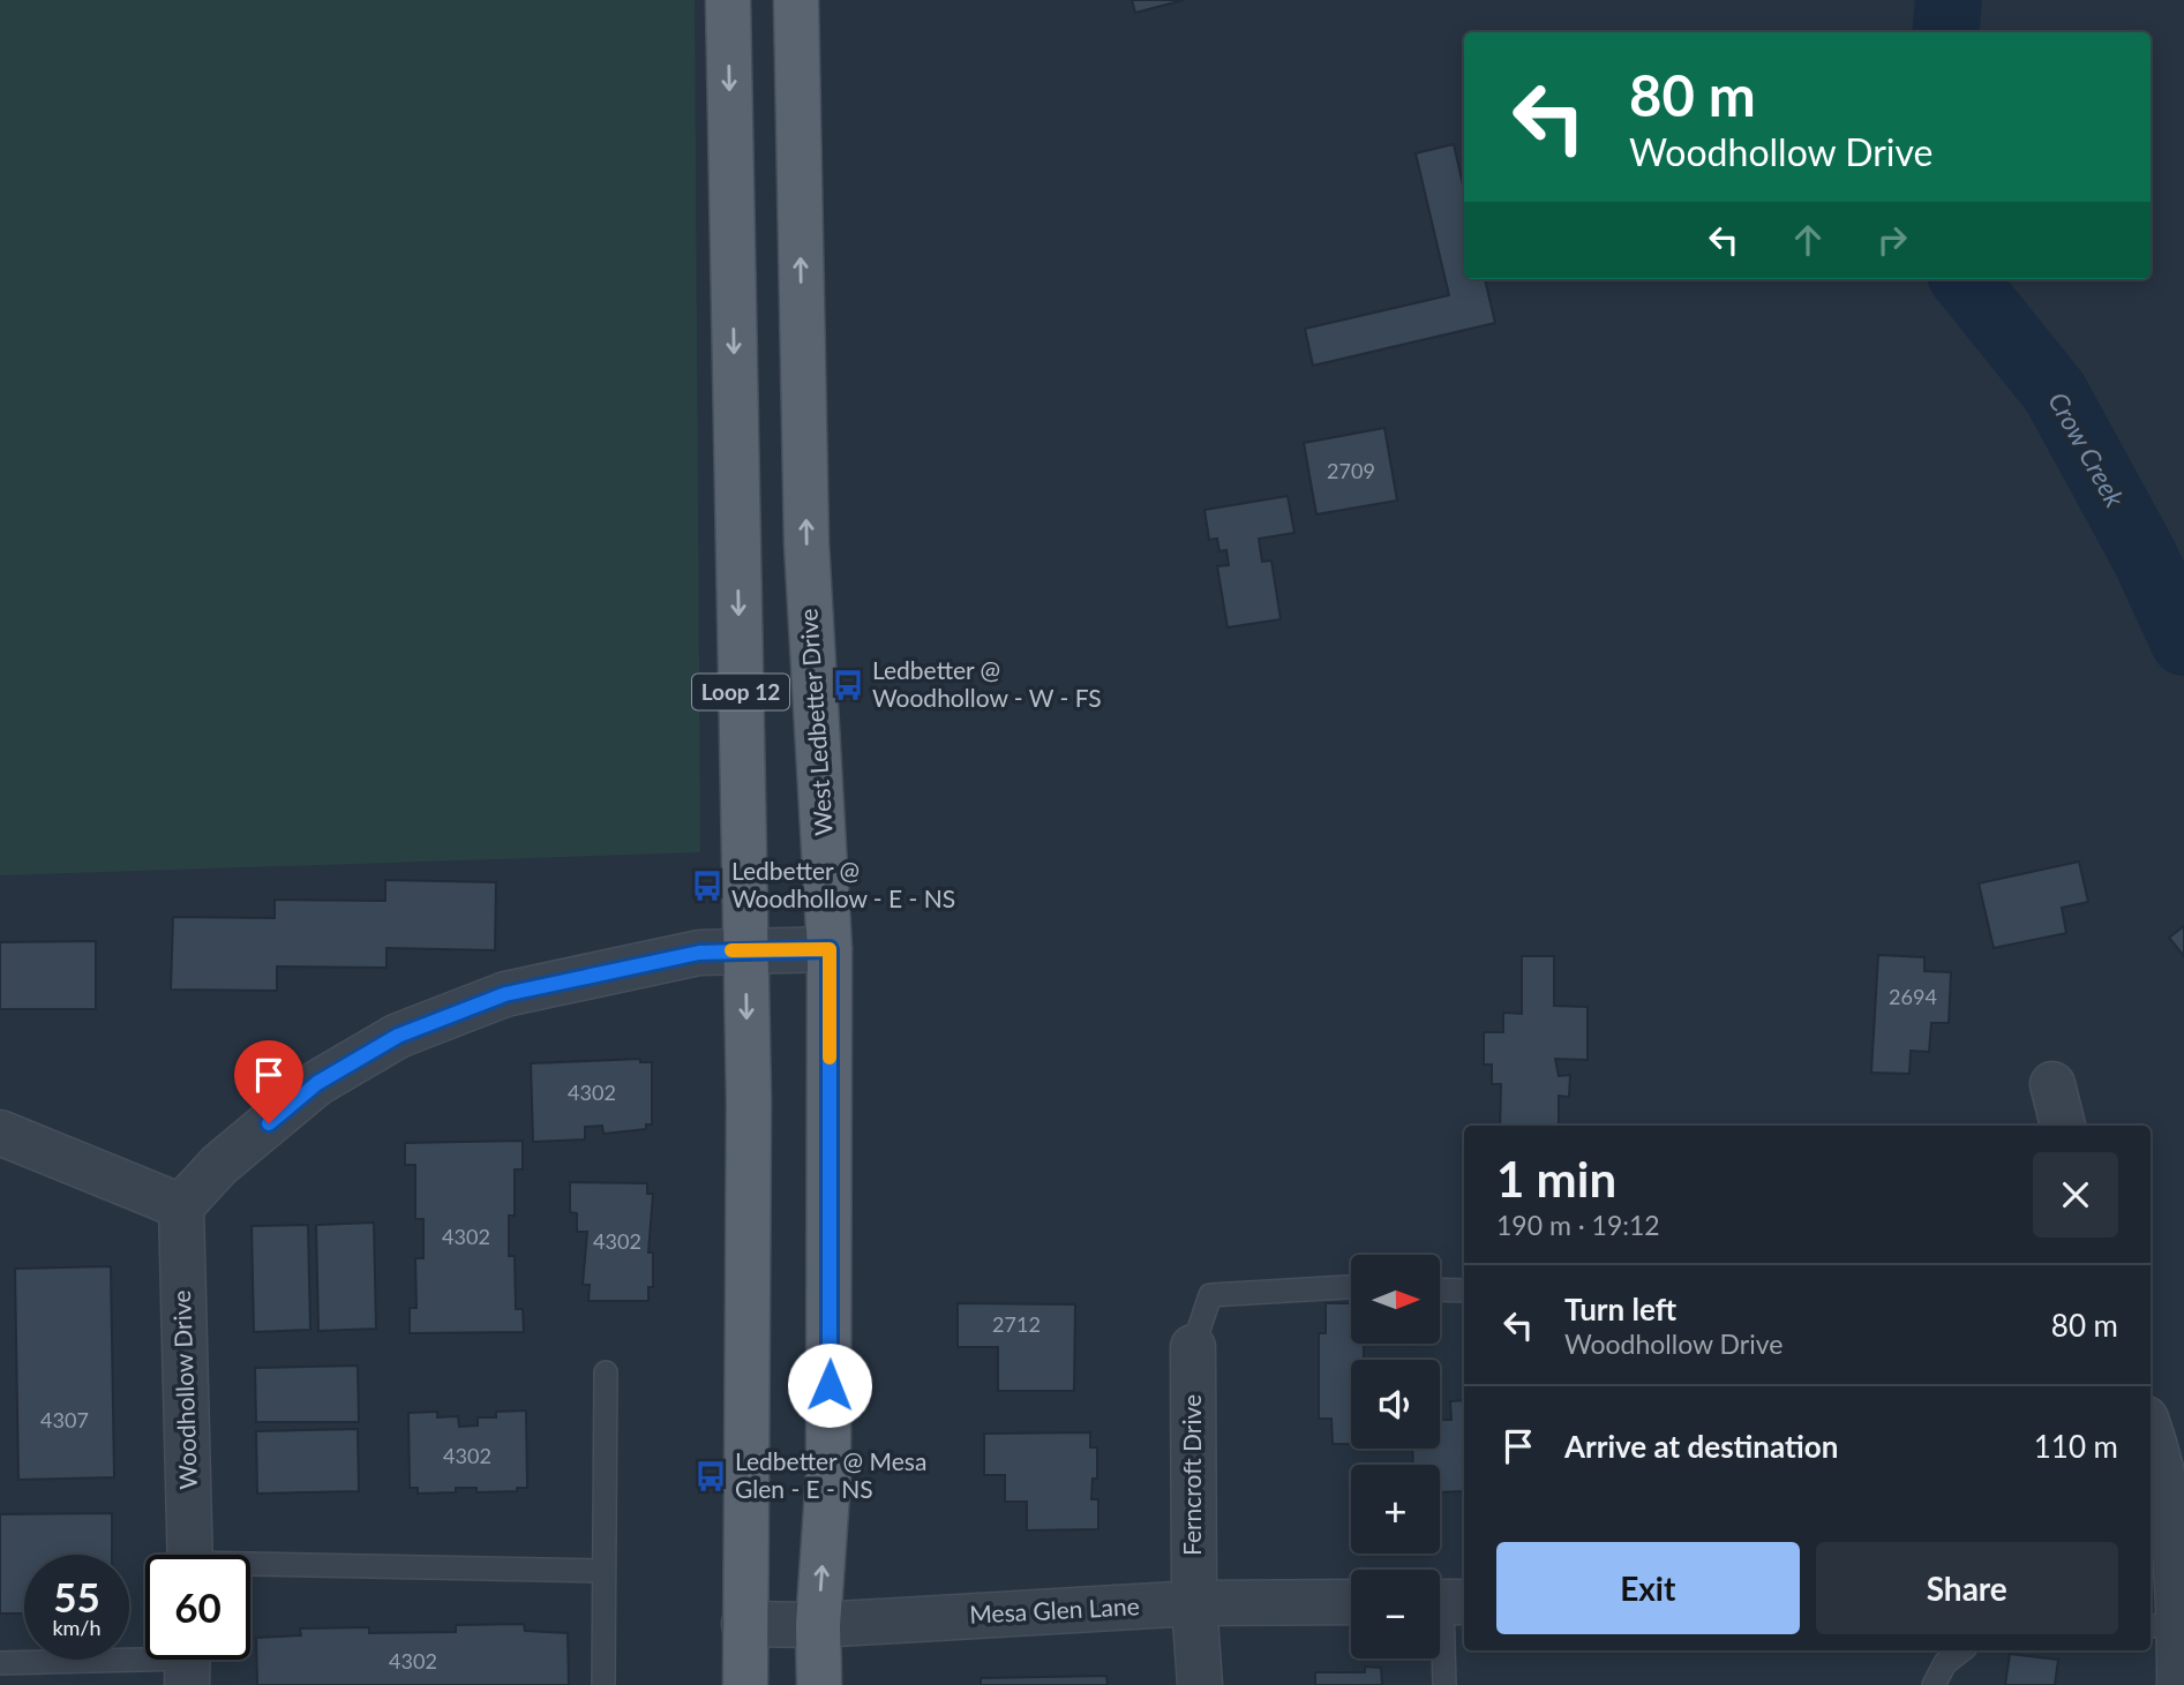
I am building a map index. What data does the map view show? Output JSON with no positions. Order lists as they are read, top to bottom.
{
  "streets": {
    "main road": ["Loop 12", "West Ledbetter Drive"],
    "street": ["Woodhollow Drive", "Ferncroft Drive", "Mesa Glen Lane"]
  },
  "crossings": [
    ["Loop 12", "Mesa Glen Lane"],
    ["West Ledbetter Drive", "Mesa Glen Lane"],
    ["Ferncroft Drive", "Mesa Glen Lane"]
  ],
  "water": ["Crow Creek"],
  "places": {
    "bus stop": ["Ledbetter @ Woodhollow - W - FS", "Ledbetter @ Woodhollow - E - NS", "Ledbetter @ Mesa Glen - E - NS"]
  },
  "house_numbers": [
    "2709",
    "2694",
    "4302",
    "4302",
    "4302",
    "2712",
    "4307",
    "4302",
    "4302"
  ],
  "north": "right",
  "page": {
    "turn": ["80 m", "Woodhollow Drive"],
    "heading": ["1 min", "190 m · 19:12"],
    "map_buttons": ["+", "−"],
    "list": [
      {
        "name": "Turn left",
        "note": "Woodhollow Drive",
        "value": "80 m"
      },
      {
        "name": "Arrive at destination",
        "value": "110 m"
      }
    ],
    "buttons": ["Exit", "Share"],
    "speed": "55 km/h",
    "limit": "60"
  }
}
